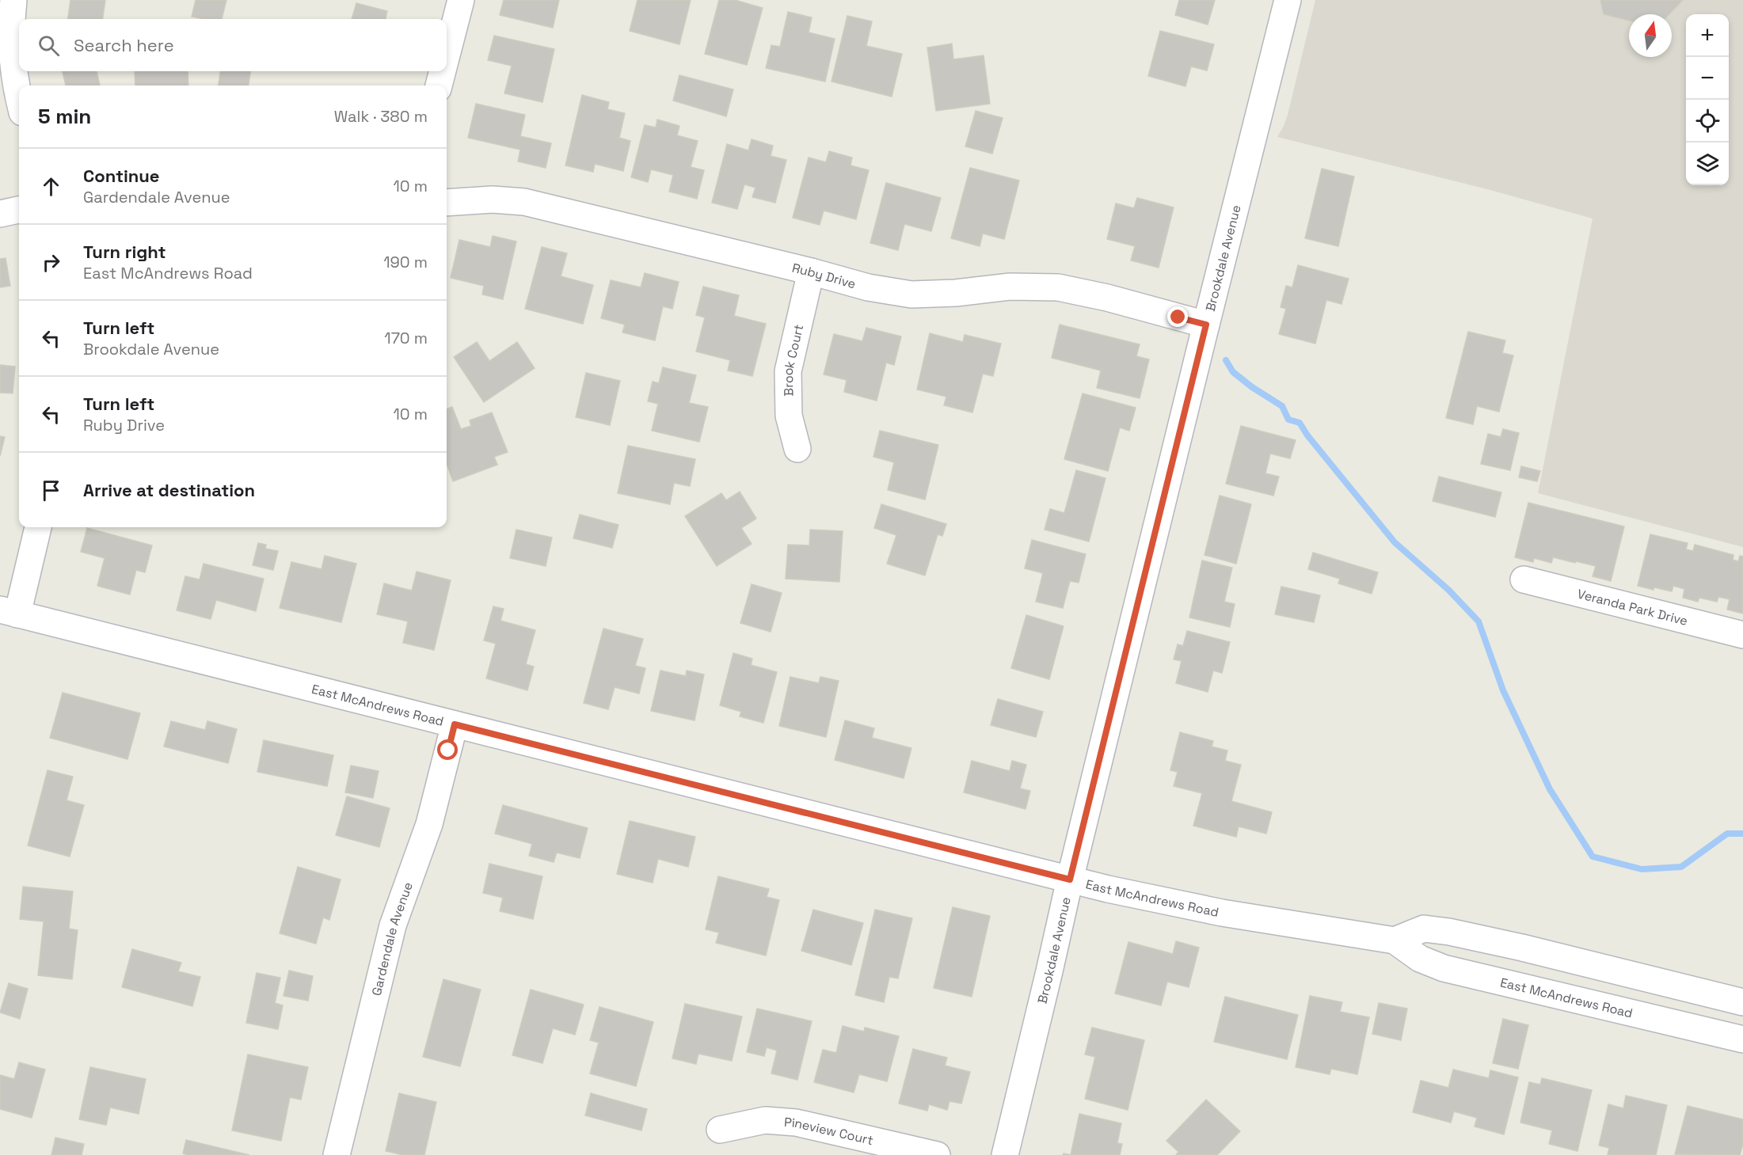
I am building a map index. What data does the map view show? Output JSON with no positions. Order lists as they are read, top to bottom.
{
  "streets": {
    "street": [
      "Brookdale Avenue",
      "Ruby Drive",
      "Brook Court",
      "Veranda Park Drive",
      "East McAndrews Road",
      "Gardendale Avenue",
      "Pineview Court"
    ]
  },
  "crossings": [
    ["Brookdale Avenue", "Ruby Drive"],
    ["Brookdale Avenue", "East McAndrews Road"],
    ["Ruby Drive", "Brook Court"],
    ["East McAndrews Road", "Gardendale Avenue"]
  ],
  "north": "top",
  "page": {
    "map_buttons": ["+", "−"],
    "search": "Search here",
    "heading": ["5 min", "Walk · 380 m"],
    "list": [
      ["Continue", "Gardendale Avenue", "10 m"],
      ["Turn right", "East McAndrews Road", "190 m"],
      ["Turn left", "Brookdale Avenue", "170 m"],
      ["Turn left", "Ruby Drive", "10 m"],
      "Arrive at destination"
    ]
  }
}
